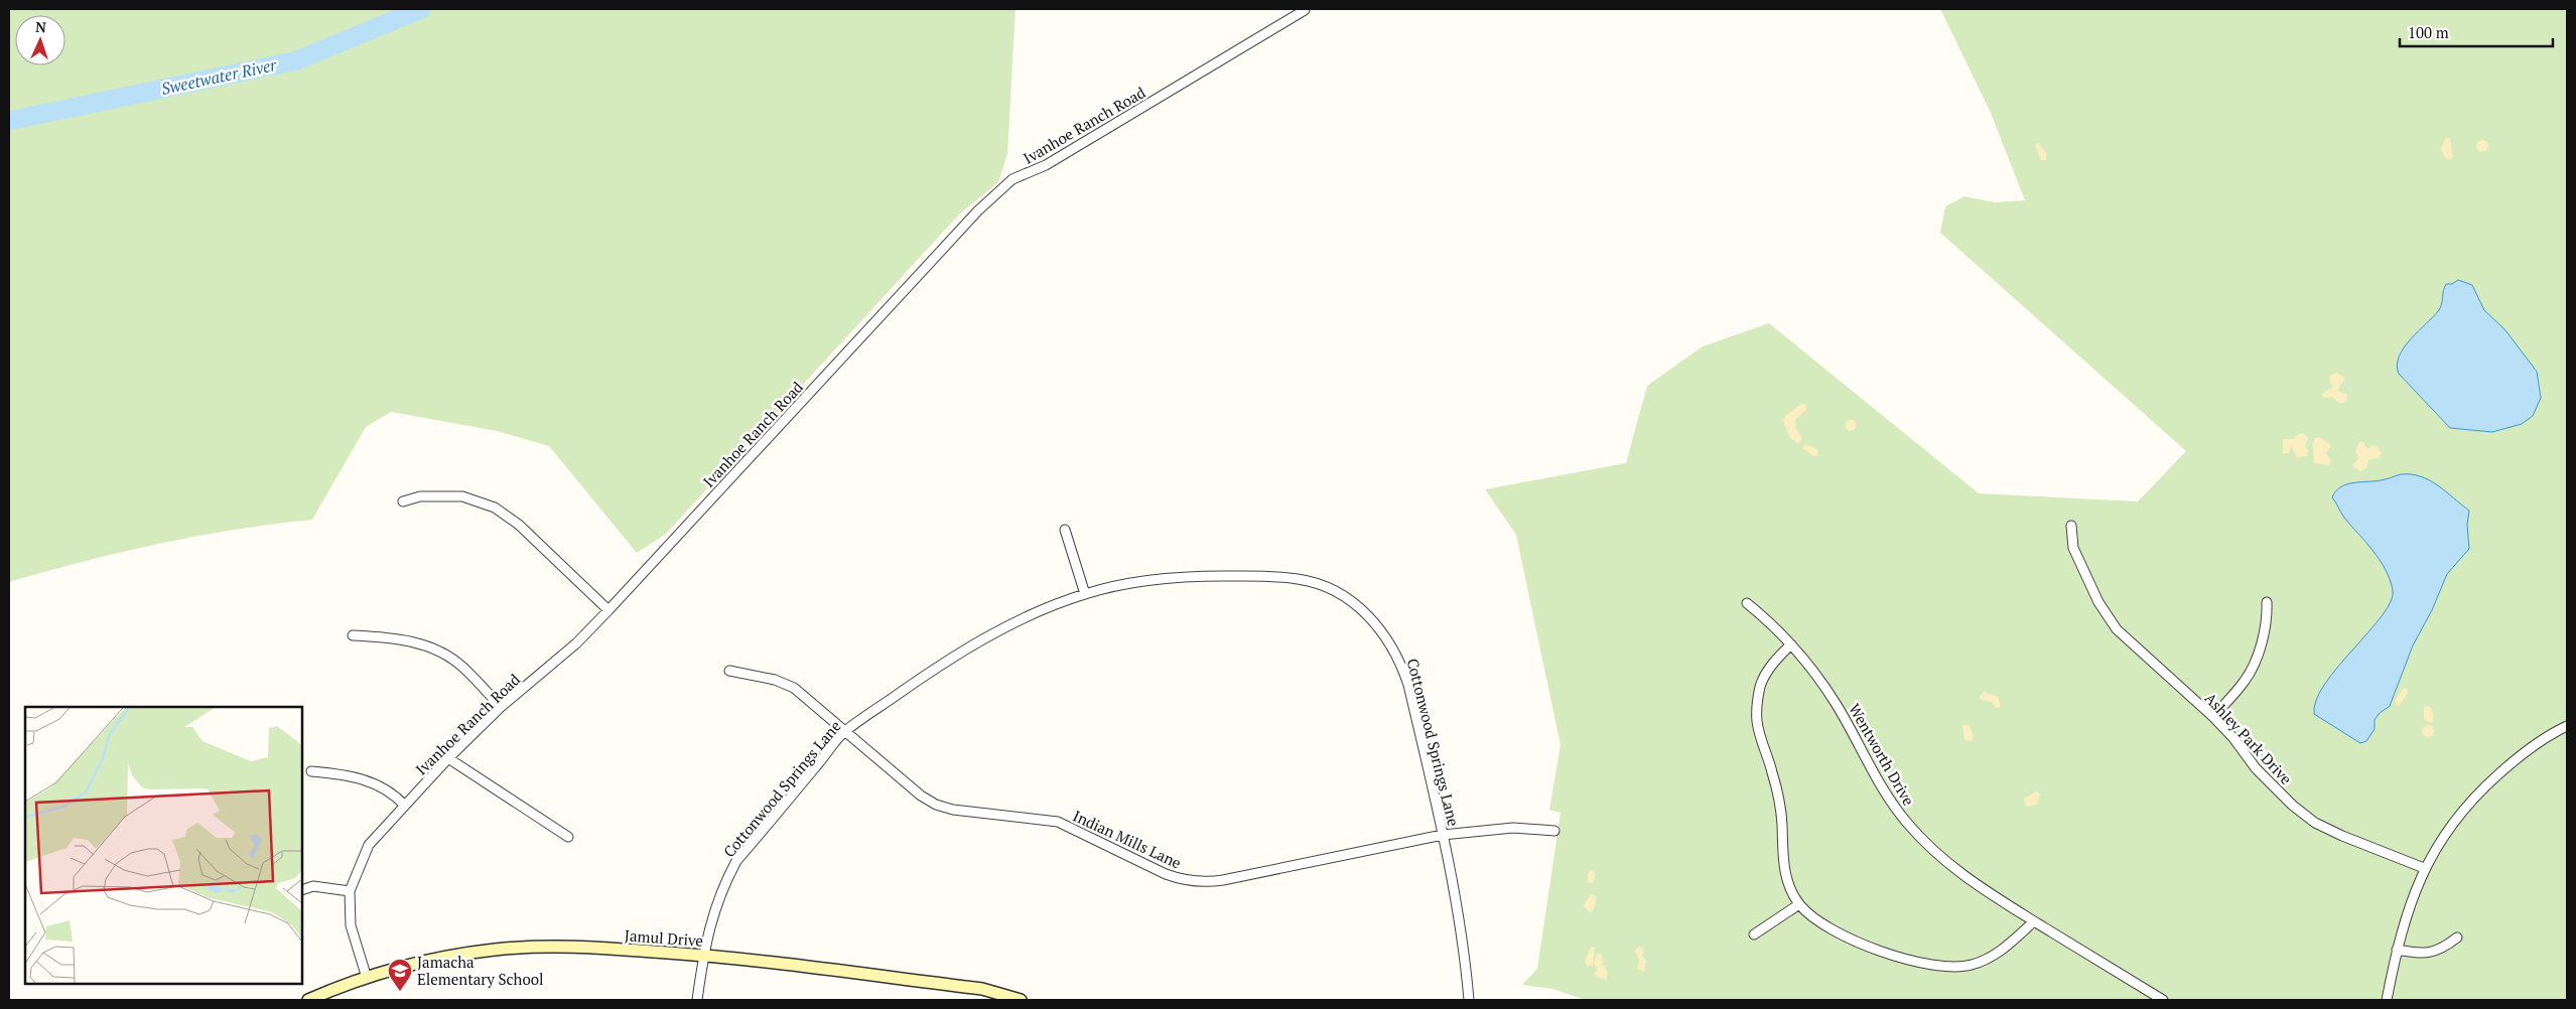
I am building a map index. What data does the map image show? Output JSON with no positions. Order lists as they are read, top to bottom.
{
  "streets": {
    "street": [
      "Ivanhoe Ranch Road",
      "Ashley Park Drive",
      "Cottonwood Springs Lane",
      "Wentworth Drive",
      "Indian Mills Lane",
      "Jamul Drive"
    ]
  },
  "crossings": [
    ["Ivanhoe Ranch Road", "Jamul Drive"],
    ["Cottonwood Springs Lane", "Indian Mills Lane"],
    ["Cottonwood Springs Lane", "Jamul Drive"]
  ],
  "water": ["Sweetwater River"],
  "places": {
    "school or university": ["Jamacha Elementary School"]
  },
  "scale_bar": "100 m",
  "north": "top"
}
